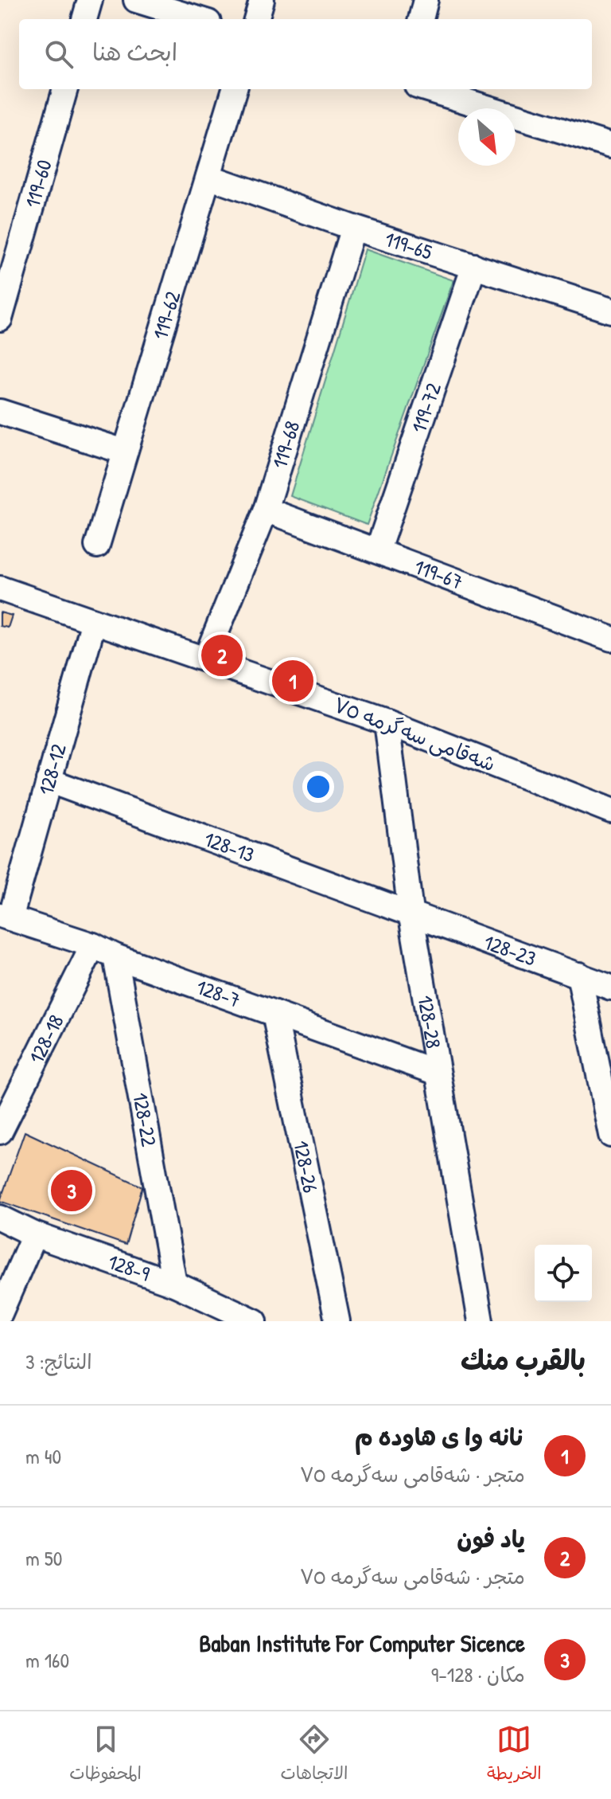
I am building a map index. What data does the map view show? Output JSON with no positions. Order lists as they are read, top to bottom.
{
  "streets": {
    "street": [
      "119-60",
      "119-65",
      "119-62",
      "119-72",
      "119-68",
      "119-67",
      "شەقامی سەگرمە ٧٥",
      "128-12",
      "128-13",
      "128-23",
      "128-7",
      "128-28",
      "128-18",
      "128-22",
      "128-26",
      "128-9"
    ]
  },
  "crossings": [
    ["119-65", "119-62"],
    ["119-65", "119-72"],
    ["119-65", "119-68"],
    ["119-72", "119-67"],
    ["119-68", "119-67"],
    ["119-68", "شەقامی سەگرمە ٧٥"],
    ["شەقامی سەگرمە ٧٥", "128-12"],
    ["شەقامی سەگرمە ٧٥", "128-28"],
    ["128-12", "128-13"],
    ["128-12", "128-7"],
    ["128-13", "128-23"],
    ["128-13", "128-28"],
    ["128-23", "128-28"],
    ["128-7", "128-28"],
    ["128-7", "128-18"],
    ["128-7", "128-22"],
    ["128-7", "128-26"],
    ["128-22", "128-9"]
  ],
  "north": "bottom right",
  "page": {
    "search": "ابحث هنا",
    "pins": ["2", "1", "3"],
    "heading": ["بالقرب منك", "النتائج: 3"],
    "list": [
      {
        "mark": "1",
        "name": "نانه وا ی هاوده م",
        "note": "متجر · شەقامی سەگرمە ٧٥",
        "value": "40 m"
      },
      {
        "mark": "2",
        "name": "ياد فون",
        "note": "متجر · شەقامی سەگرمە ٧٥",
        "value": "50 m"
      },
      {
        "mark": "3",
        "name": "Baban Institute For Computer Sicence",
        "note": "مكان · 128-9",
        "value": "160 m"
      }
    ],
    "nav": ["الخريطة", "الاتجاهات", "المحفوظات"]
  }
}
